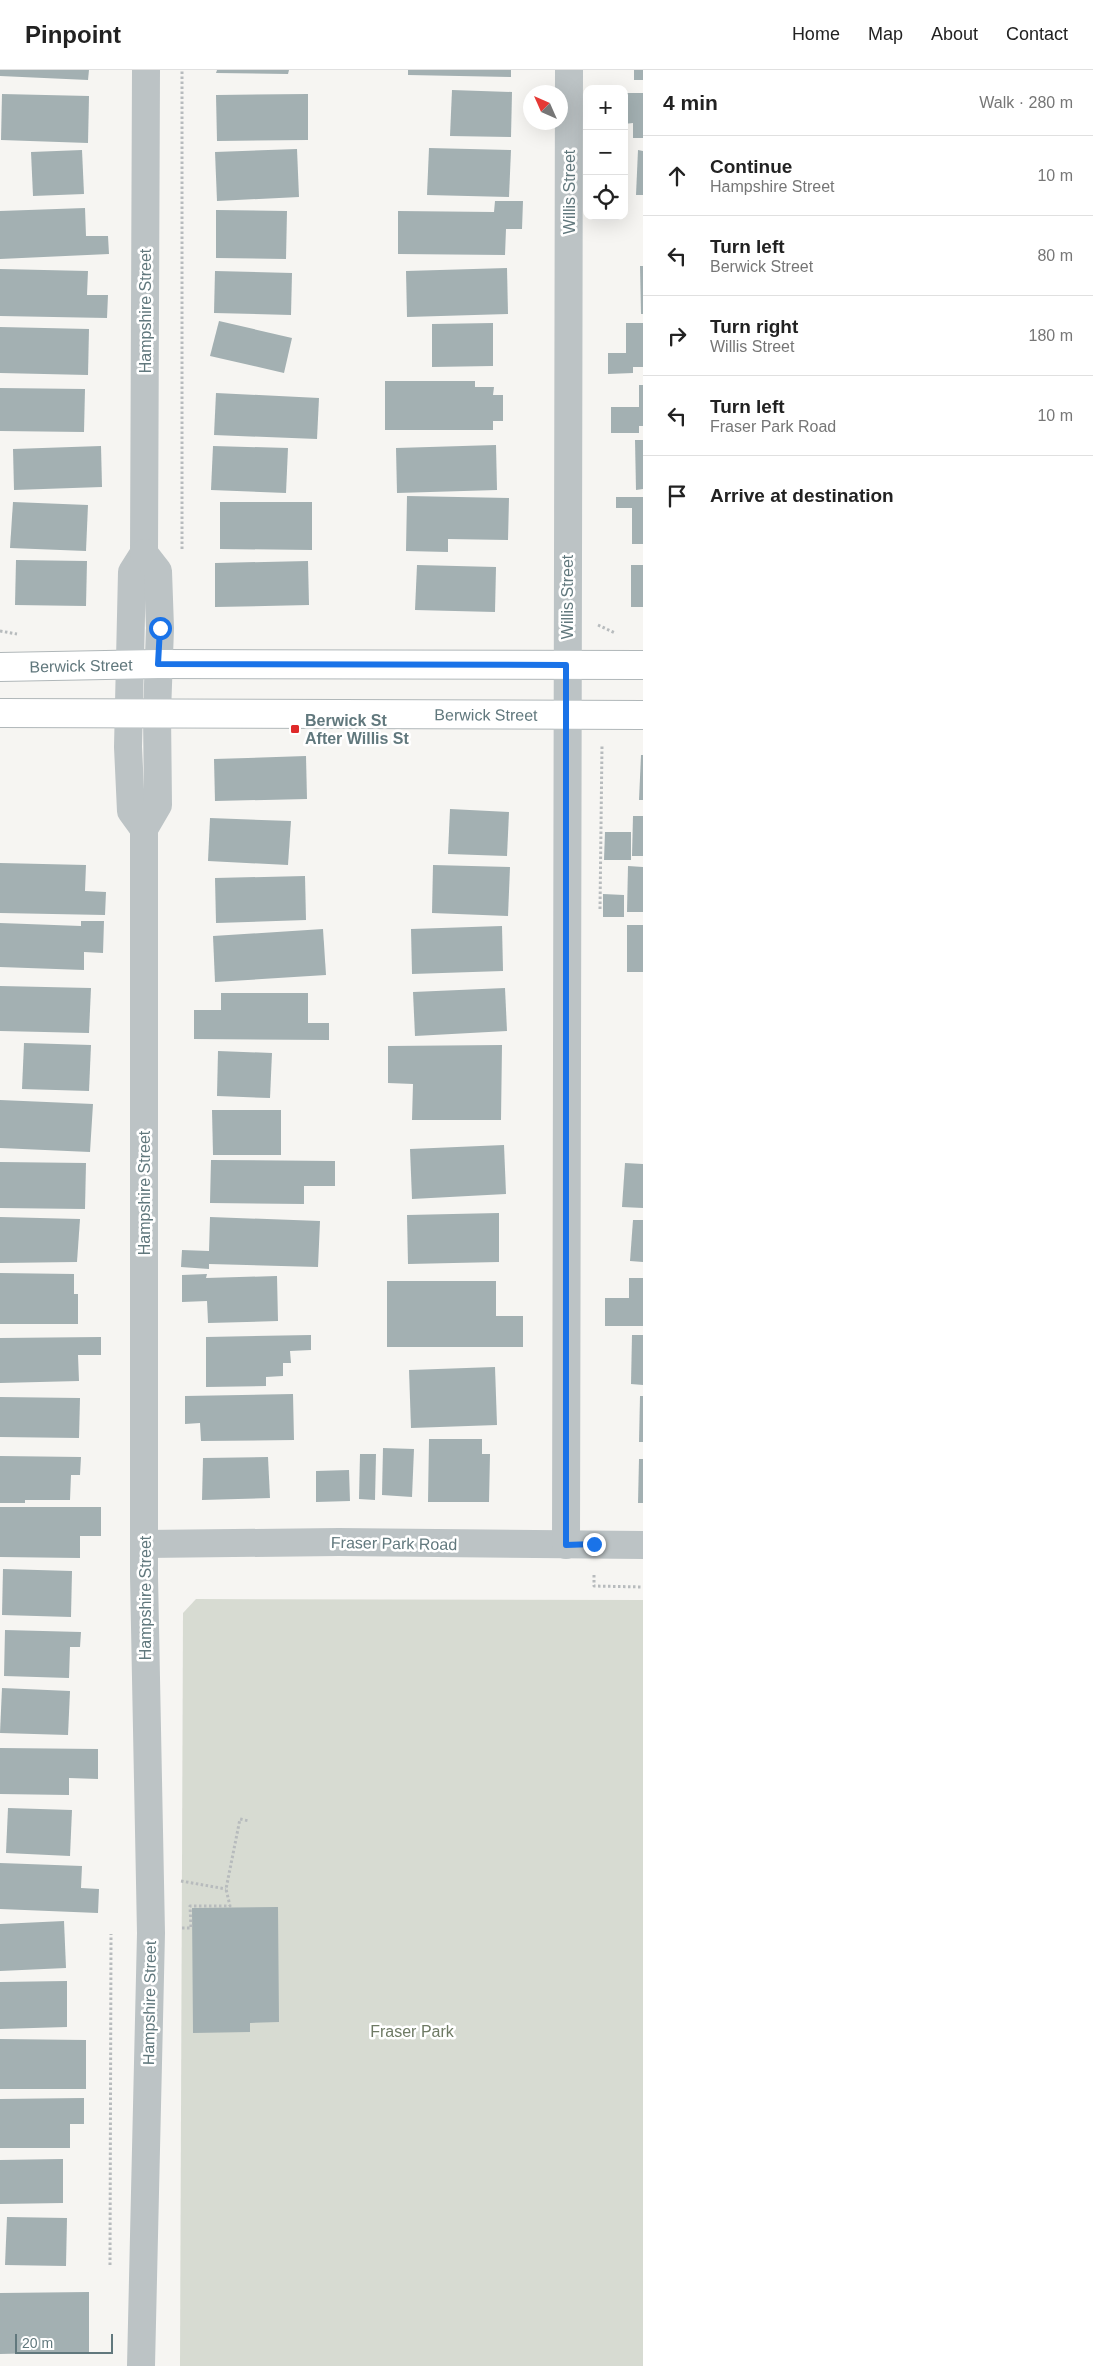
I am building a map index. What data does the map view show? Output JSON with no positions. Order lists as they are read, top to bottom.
{
  "streets": {
    "main road": ["Berwick Street"],
    "street": ["Willis Street", "Hampshire Street", "Fraser Park Road"]
  },
  "crossings": [
    ["Willis Street", "Berwick Street"],
    ["Willis Street", "Fraser Park Road"],
    ["Hampshire Street", "Berwick Street"],
    ["Hampshire Street", "Fraser Park Road"]
  ],
  "parks": ["Fraser Park"],
  "places": {
    "transit": ["Berwick St After Willis St"]
  },
  "scale_bar": "20 m",
  "north": "top left",
  "page": {
    "header": "Pinpoint",
    "nav": [
      "Home",
      "Map",
      "About",
      "Contact"
    ],
    "heading": ["4 min", "Walk · 280 m"],
    "map_buttons": ["+", "−"],
    "list": [
      ["Continue", "Hampshire Street", "10 m"],
      ["Turn left", "Berwick Street", "80 m"],
      ["Turn right", "Willis Street", "180 m"],
      ["Turn left", "Fraser Park Road", "10 m"],
      "Arrive at destination"
    ],
    "scale": "20 m"
  }
}
